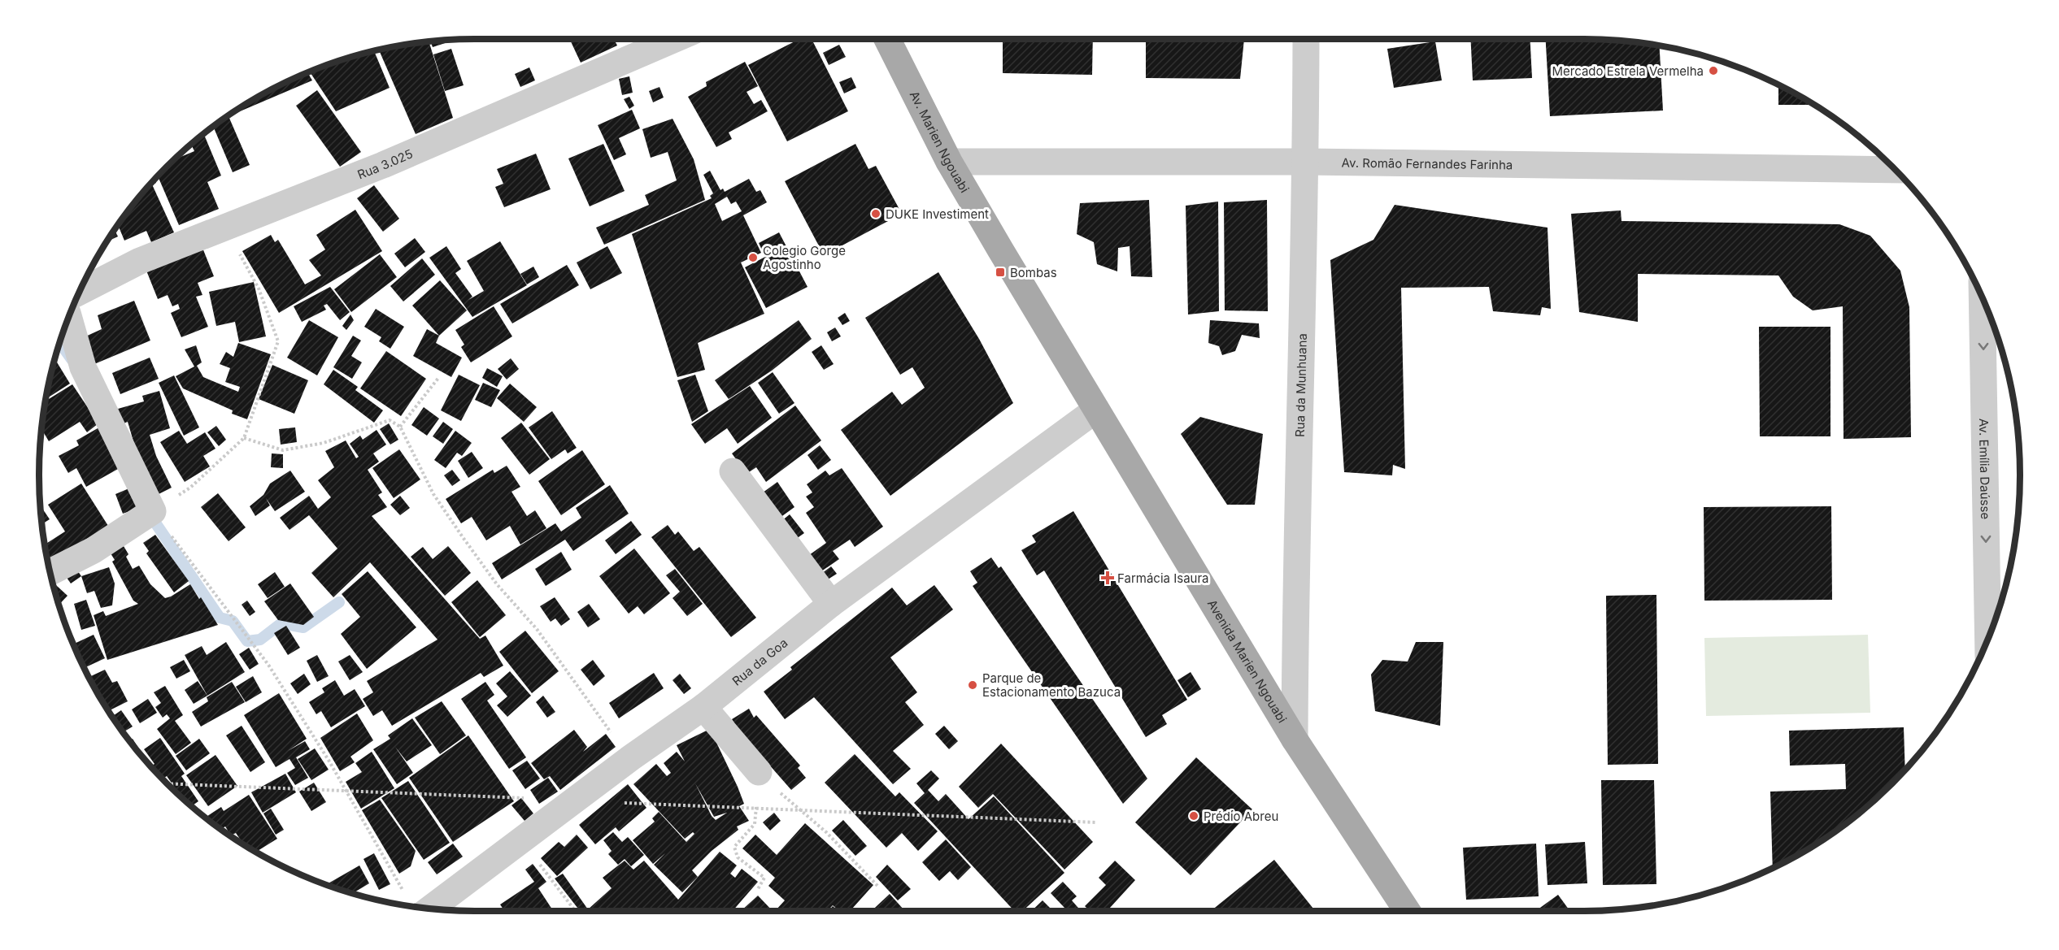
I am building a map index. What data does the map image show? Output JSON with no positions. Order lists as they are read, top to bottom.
{
  "streets": {
    "main road": ["Av. Marien Ngouabi", "Avenida Marien Ngouabi"],
    "street": [
      "Rua 3.025",
      "Av. Romão Fernandes Farinha",
      "Rua da Munhuana",
      "Av. Emília Daússe",
      "Rua da Goa"
    ]
  },
  "crossings": [
    ["Av. Marien Ngouabi", "Av. Romão Fernandes Farinha"],
    ["Av. Marien Ngouabi", "Avenida Marien Ngouabi"],
    ["Av. Romão Fernandes Farinha", "Rua da Munhuana"],
    ["Rua da Munhuana", "Avenida Marien Ngouabi"],
    ["Avenida Marien Ngouabi", "Rua da Goa"]
  ],
  "one_way": ["Av. Emília Daússe"],
  "places": {
    "other": [
      "Mercado Estrela Vermelha",
      "DUKE Investiment",
      "Colegio Gorge Agostinho",
      "Parque de Estacionamento Bazuca",
      "Prédio Abreu"
    ],
    "transit": ["Bombas"],
    "health": ["Farmácia Isaura"]
  }
}
